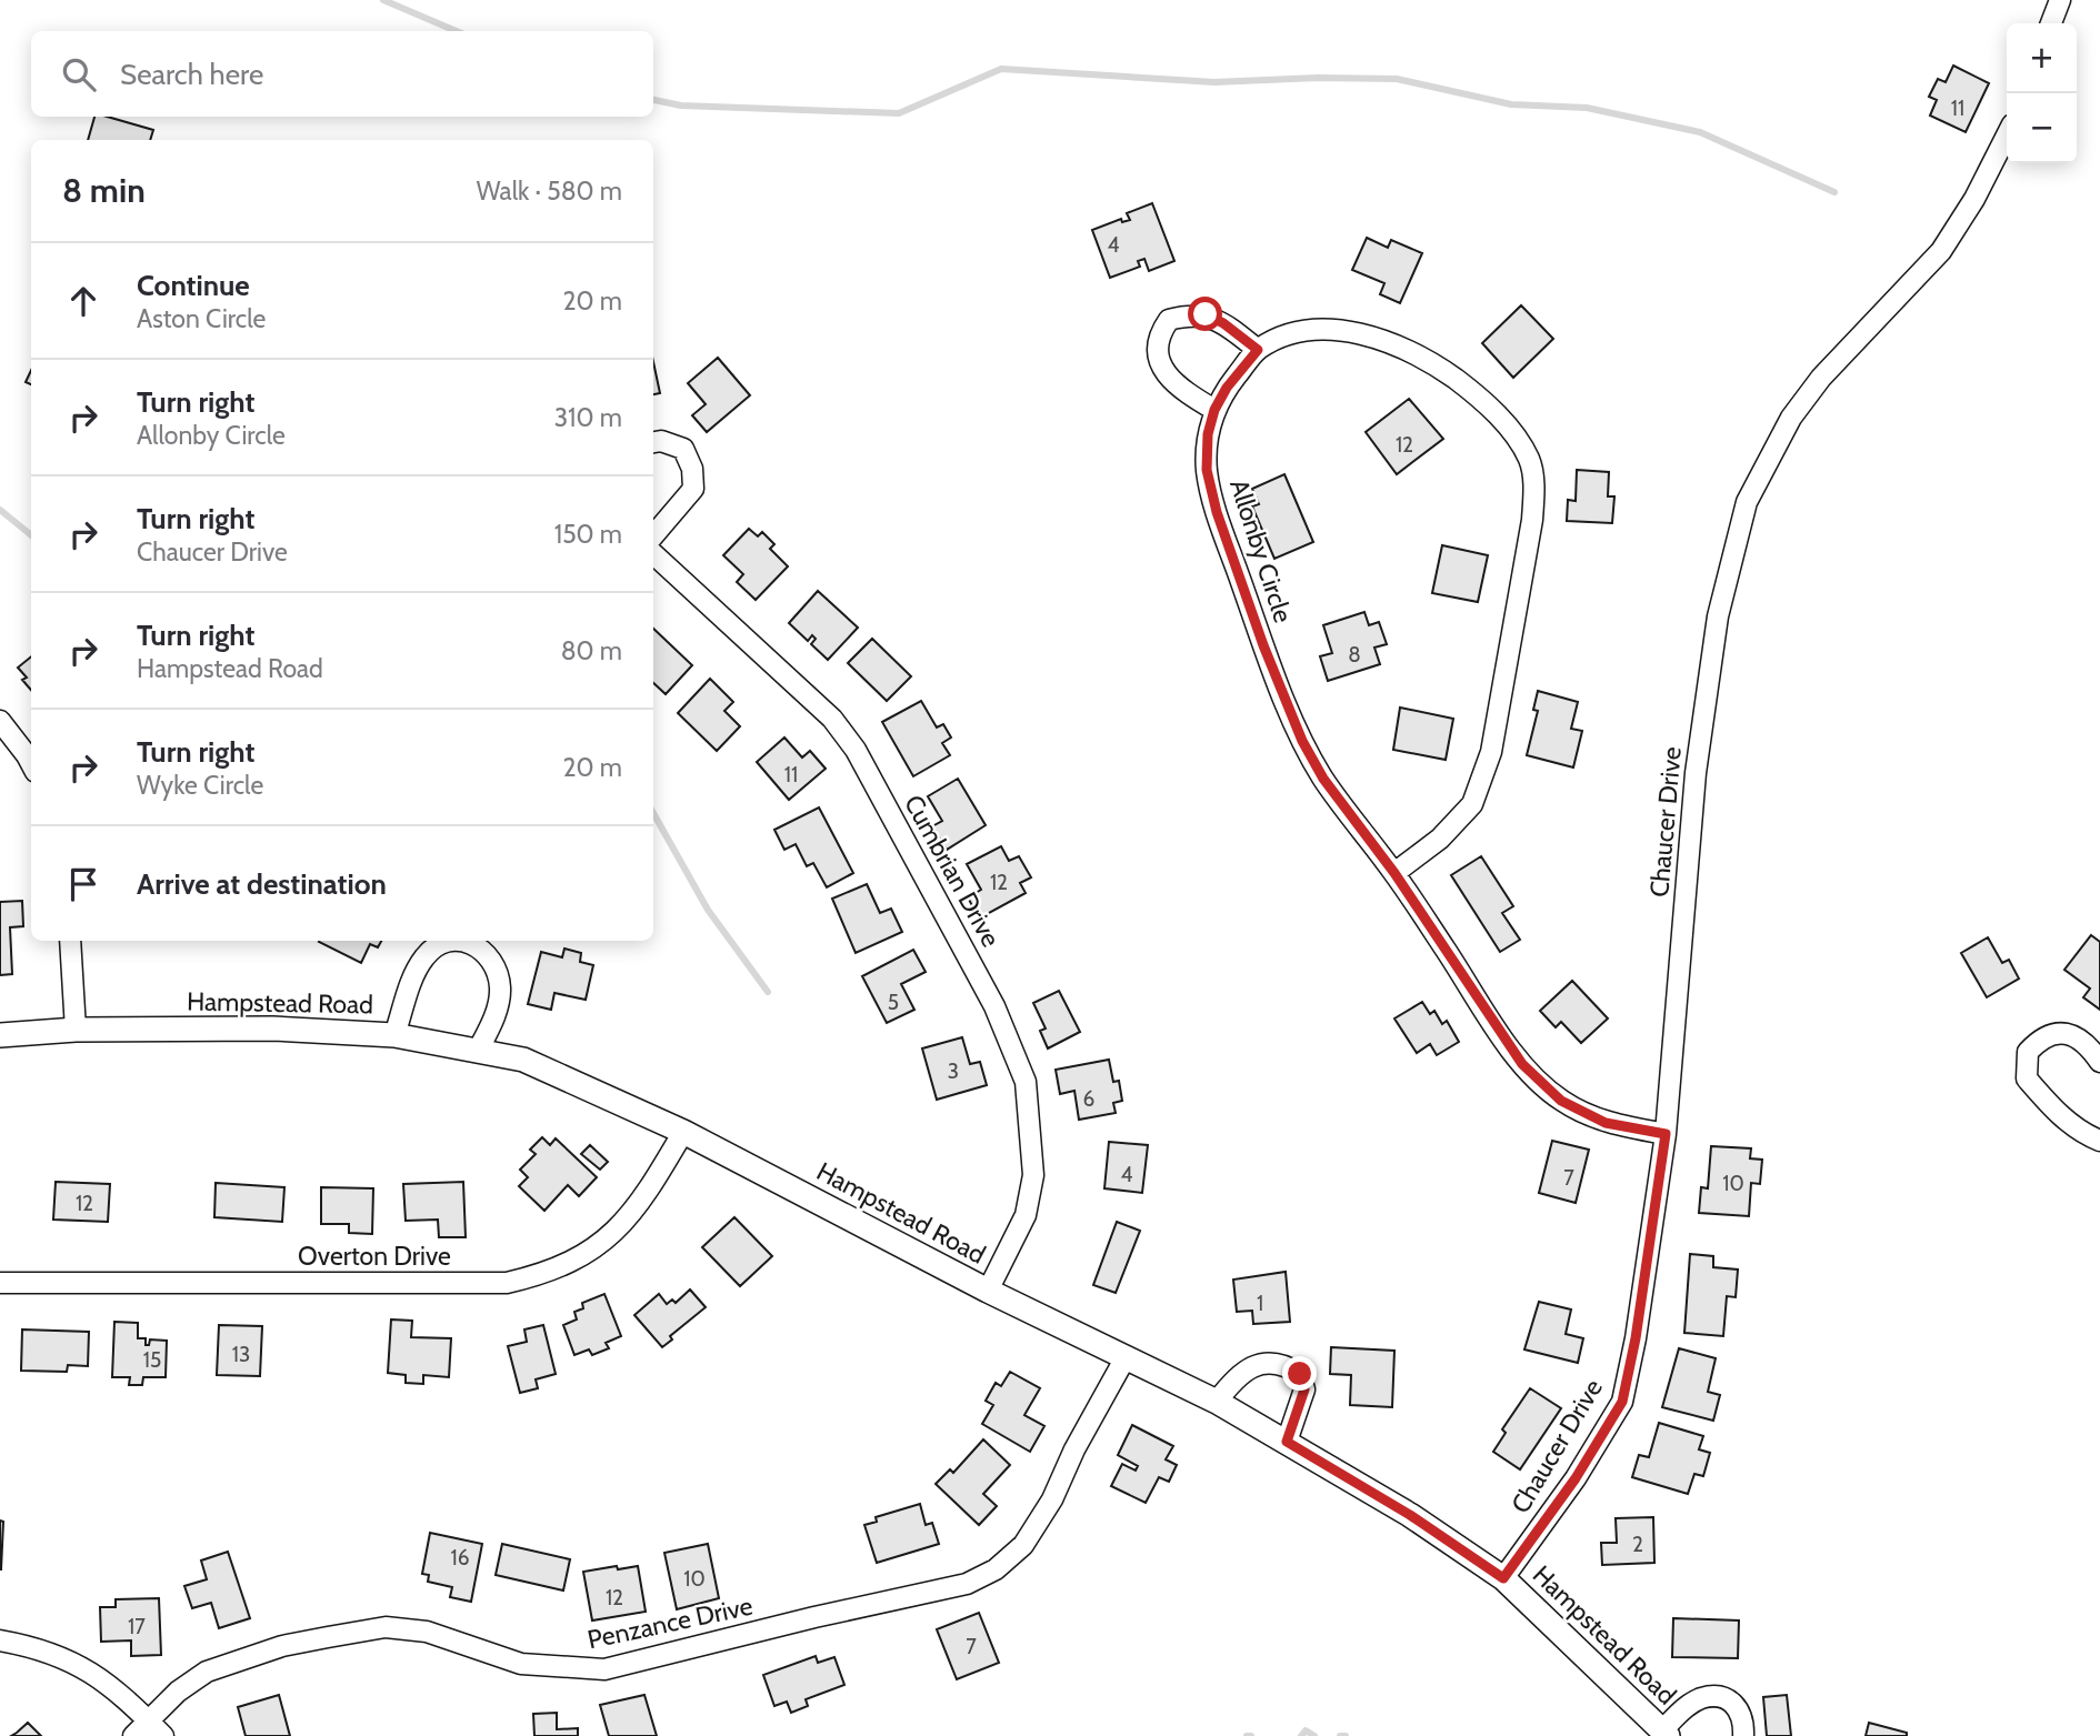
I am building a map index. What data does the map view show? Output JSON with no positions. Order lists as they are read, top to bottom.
{
  "streets": {
    "street": [
      "Allonby Circle",
      "Chaucer Drive",
      "Cumbrian Drive",
      "Hampstead Road",
      "Overton Drive",
      "Penzance Drive"
    ]
  },
  "crossings": [
    ["Allonby Circle", "Chaucer Drive"],
    ["Chaucer Drive", "Hampstead Road"],
    ["Cumbrian Drive", "Hampstead Road"],
    ["Hampstead Road", "Overton Drive"],
    ["Hampstead Road", "Penzance Drive"]
  ],
  "house_numbers": [
    "11",
    "4",
    "12",
    "8",
    "11",
    "12",
    "5",
    "3",
    "6",
    "4",
    "7",
    "10",
    "12",
    "1",
    "13",
    "15",
    "2",
    "16",
    "10",
    "12",
    "17",
    "7"
  ],
  "page": {
    "map_buttons": ["+", "−"],
    "search": "Search here",
    "heading": ["8 min", "Walk · 580 m"],
    "list": [
      ["Continue", "Aston Circle", "20 m"],
      ["Turn right", "Allonby Circle", "310 m"],
      ["Turn right", "Chaucer Drive", "150 m"],
      ["Turn right", "Hampstead Road", "80 m"],
      ["Turn right", "Wyke Circle", "20 m"],
      "Arrive at destination"
    ]
  }
}
